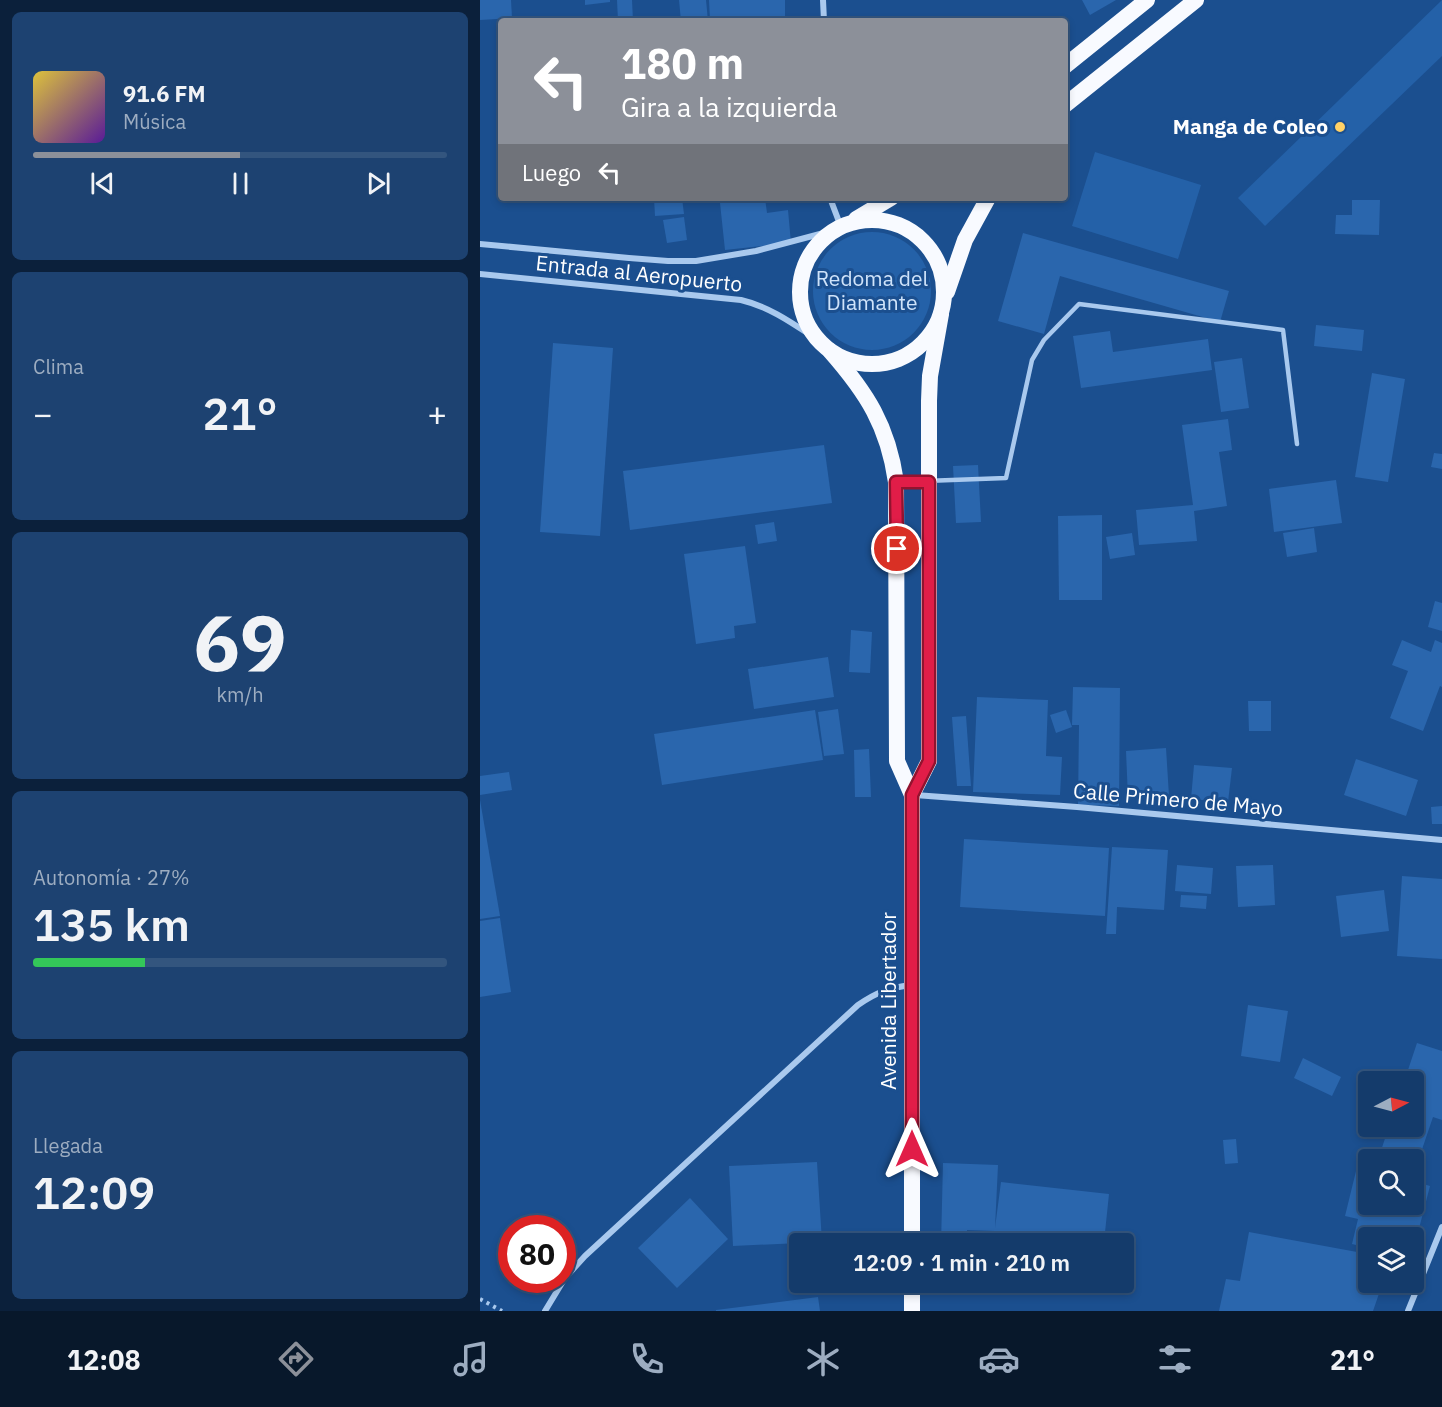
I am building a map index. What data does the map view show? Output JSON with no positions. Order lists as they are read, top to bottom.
{
  "streets": {
    "highway": ["Avenida Libertador"],
    "street": ["Entrada al Aeropuerto", "Calle Primero de Mayo"]
  },
  "crossings": [
    ["Entrada al Aeropuerto", "Avenida Libertador"],
    ["Calle Primero de Mayo", "Avenida Libertador"]
  ],
  "parks": ["Redoma del Diamante"],
  "places": ["Manga de Coleo"],
  "north": "right",
  "page": {
    "turn": ["180 m", "Gira a la izquierda"],
    "song": ["91.6 FM", "Música"],
    "then": "Luego",
    "tile": [
      "Clima",
      ["69", "km/h"],
      ["Autonomía · 27%", "135 km"],
      ["Llegada", "12:09"]
    ],
    "heat": ["−", "21°", "+"],
    "limit": "80",
    "trip": "12:09 · 1 min · 210 m",
    "tabs": ["12:08", "21°"]
  }
}
